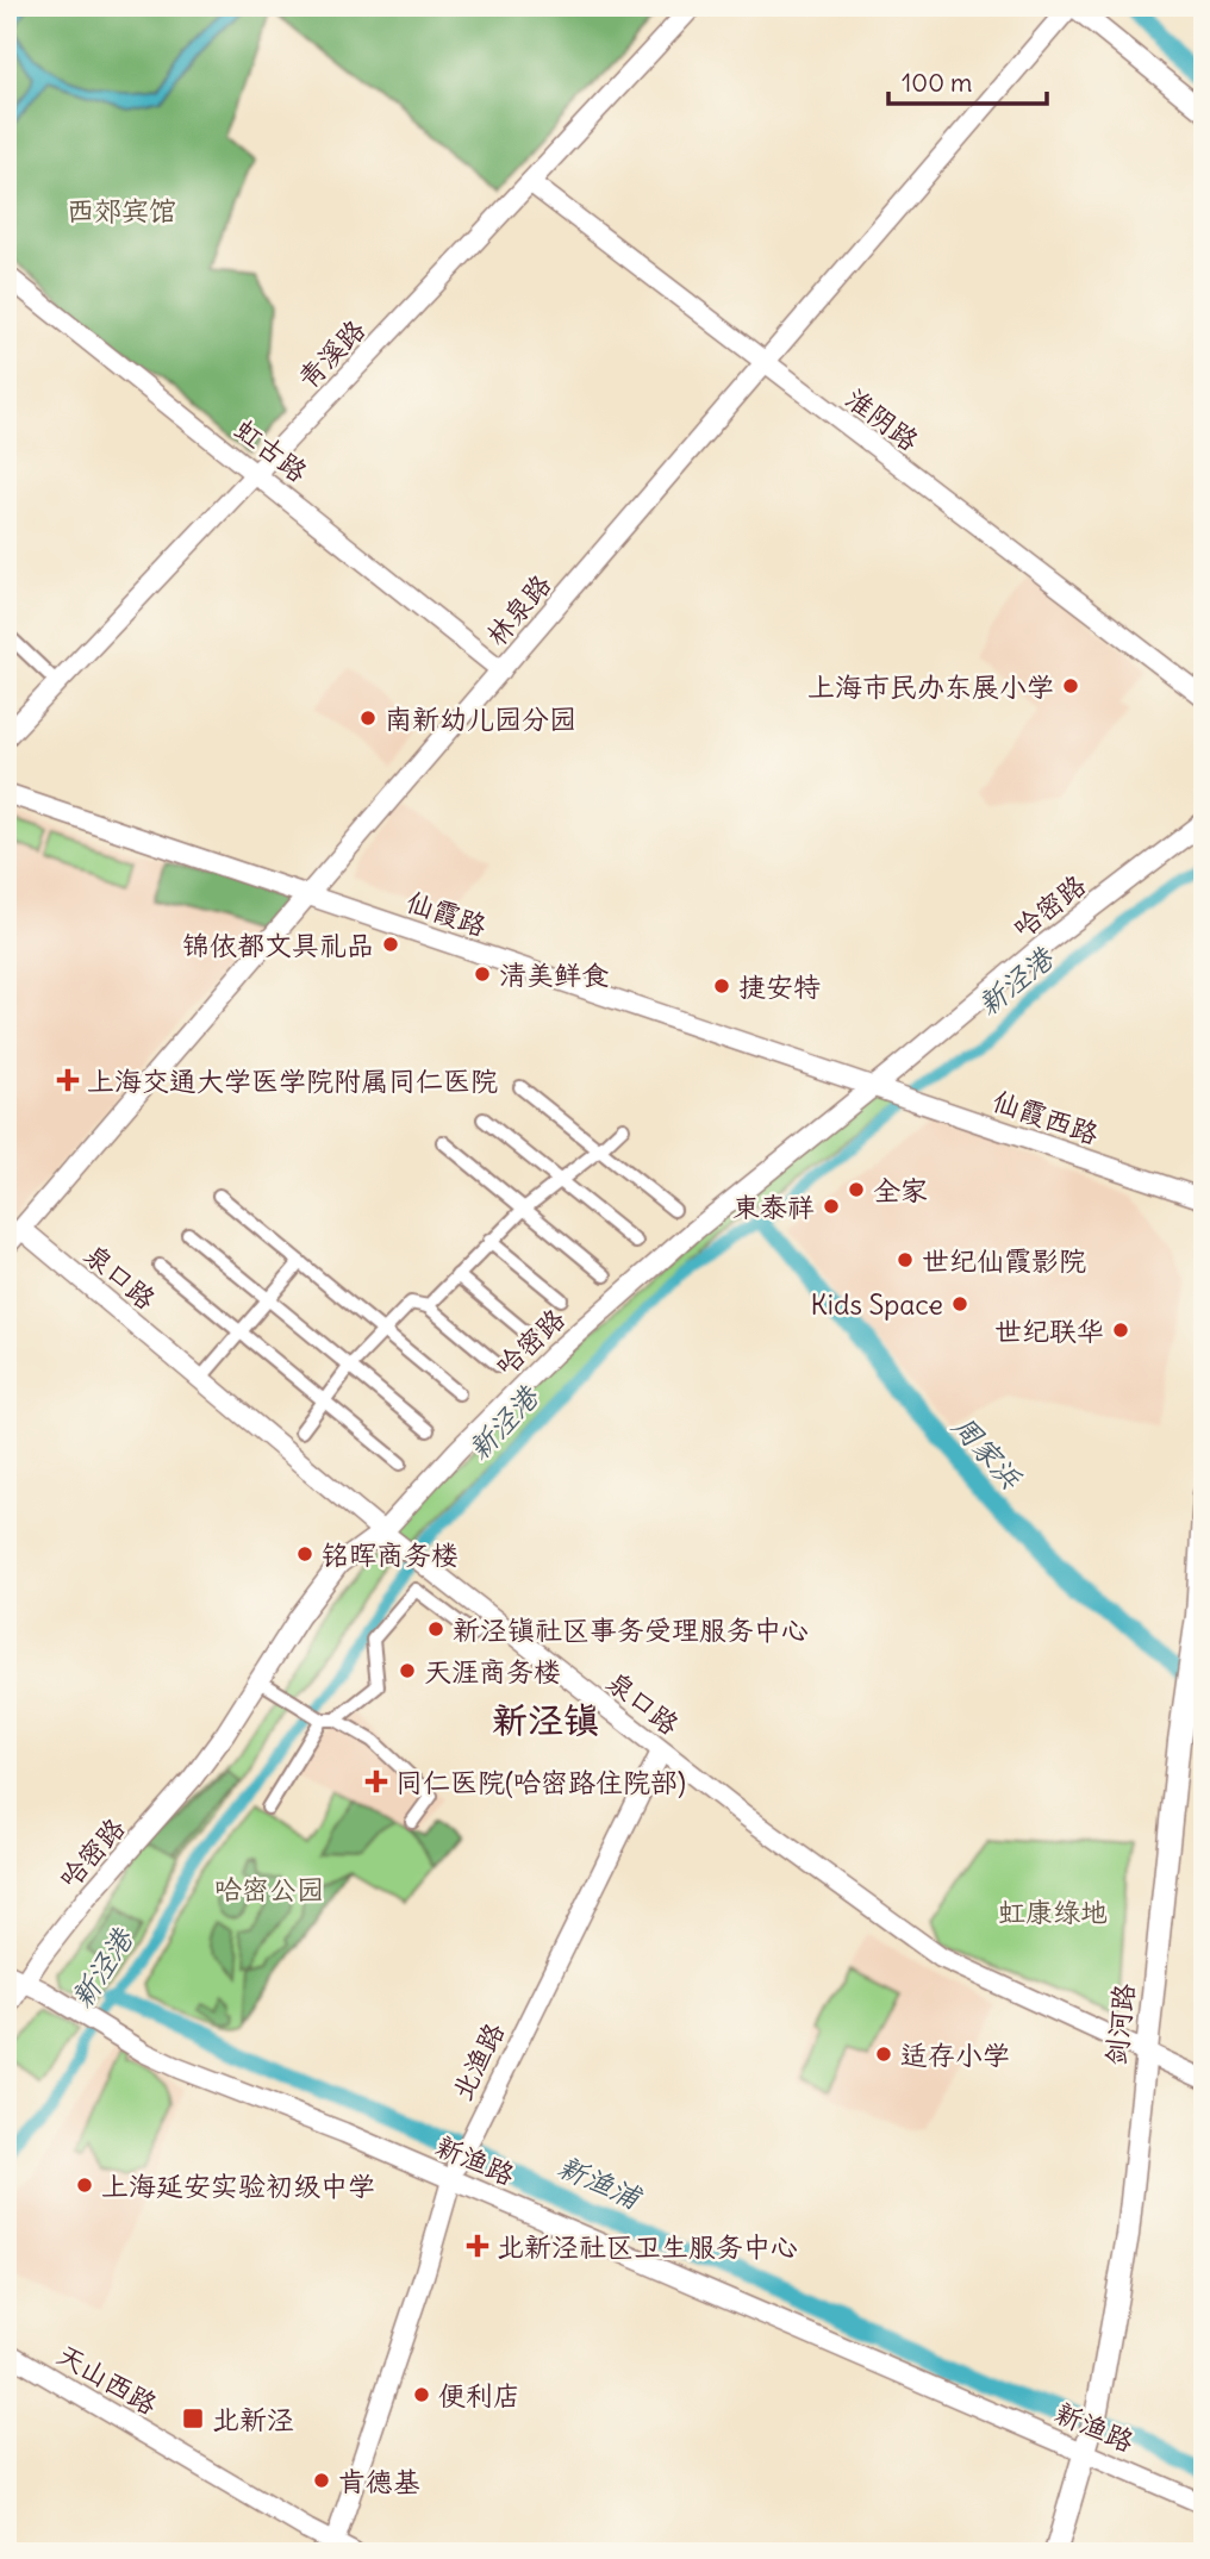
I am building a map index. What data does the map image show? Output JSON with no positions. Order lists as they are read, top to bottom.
{
  "streets": {
    "main road": ["剑河路"],
    "street": [
      "青溪路",
      "淮阴路",
      "虹古路",
      "林泉路",
      "哈密路",
      "仙霞路",
      "仙霞西路",
      "泉口路",
      "北渔路",
      "新渔路",
      "天山西路"
    ]
  },
  "crossings": [
    ["青溪路", "淮阴路"],
    ["青溪路", "虹古路"],
    ["淮阴路", "林泉路"],
    ["虹古路", "林泉路"],
    ["林泉路", "仙霞路"],
    ["林泉路", "泉口路"],
    ["哈密路", "仙霞路"],
    ["哈密路", "仙霞西路"],
    ["哈密路", "泉口路"],
    ["哈密路", "新渔路"],
    ["仙霞路", "仙霞西路"],
    ["泉口路", "剑河路"],
    ["泉口路", "北渔路"],
    ["剑河路", "新渔路"],
    ["北渔路", "新渔路"],
    ["北渔路", "天山西路"]
  ],
  "districts": ["新泾镇"],
  "water": ["新泾港", "周家浜", "新渔浦"],
  "parks": ["西郊宾馆", "哈密公园", "虹康绿地"],
  "places": {
    "other": [
      "上海市民办东展小学",
      "南新幼儿园分园",
      "锦依都文具礼品",
      "清美鲜食",
      "捷安特",
      "全家",
      "東泰祥",
      "世纪仙霞影院",
      "Kids Space",
      "世纪联华",
      "铭晖商务楼",
      "新泾镇社区事务受理服务中心",
      "天涯商务楼",
      "适存小学",
      "上海延安实验初级中学",
      "便利店",
      "肯德基"
    ],
    "health": ["上海交通大学医学院附属同仁医院", "同仁医院(哈密路住院部)", "北新泾社区卫生服务中心"],
    "transit": ["北新泾"]
  },
  "scale_bar": "100 m"
}
